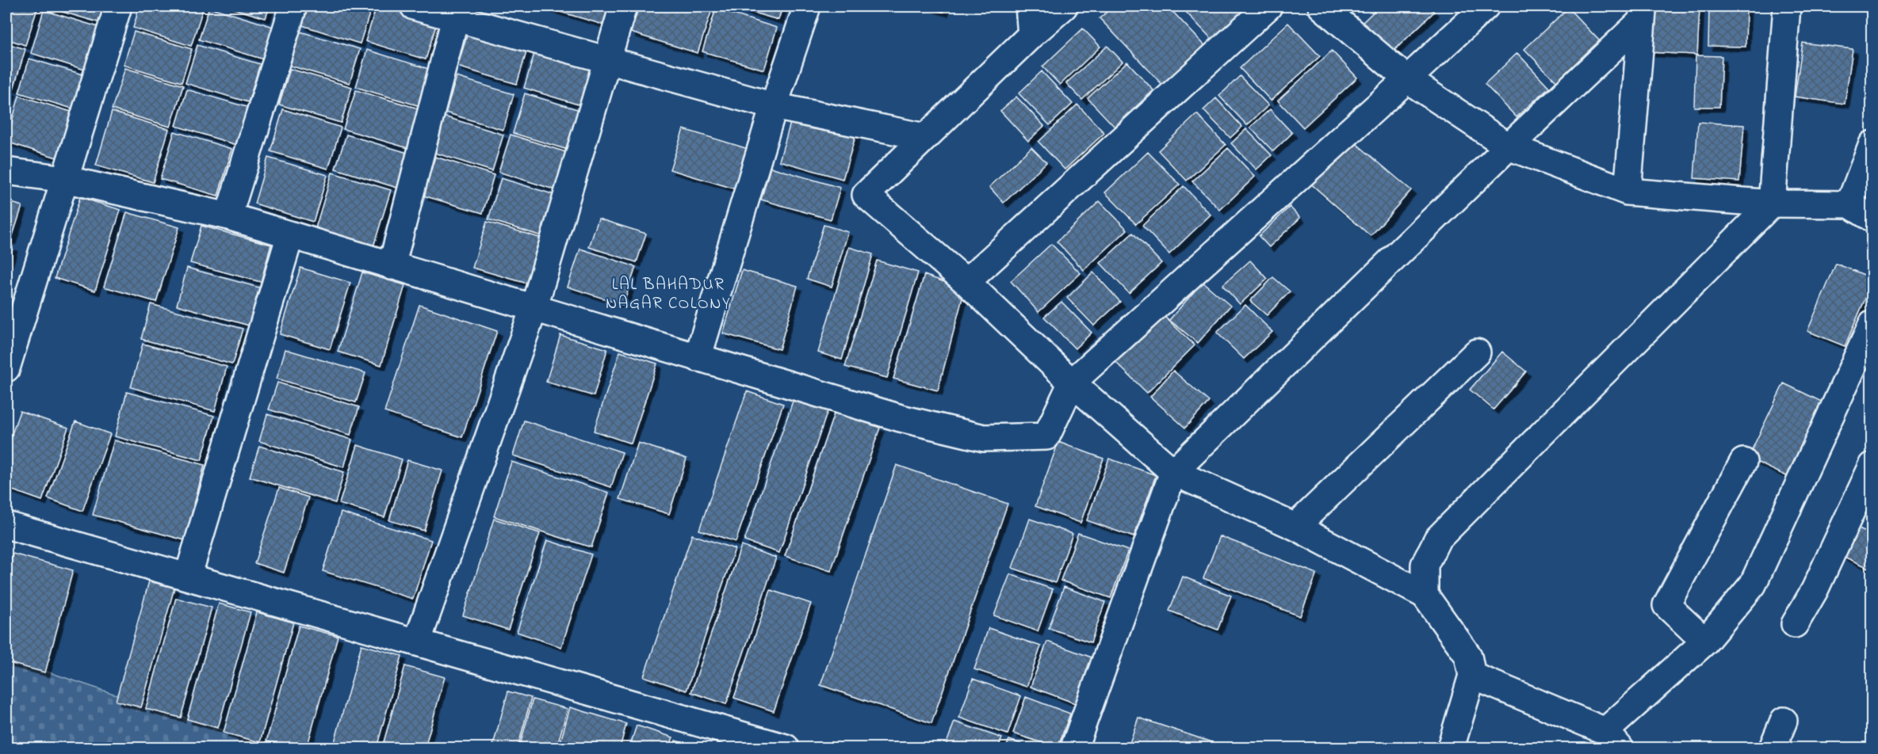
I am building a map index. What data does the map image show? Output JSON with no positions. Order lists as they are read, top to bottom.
{
  "districts": ["LAL BAHADUR NAGAR COLONY"]
}
